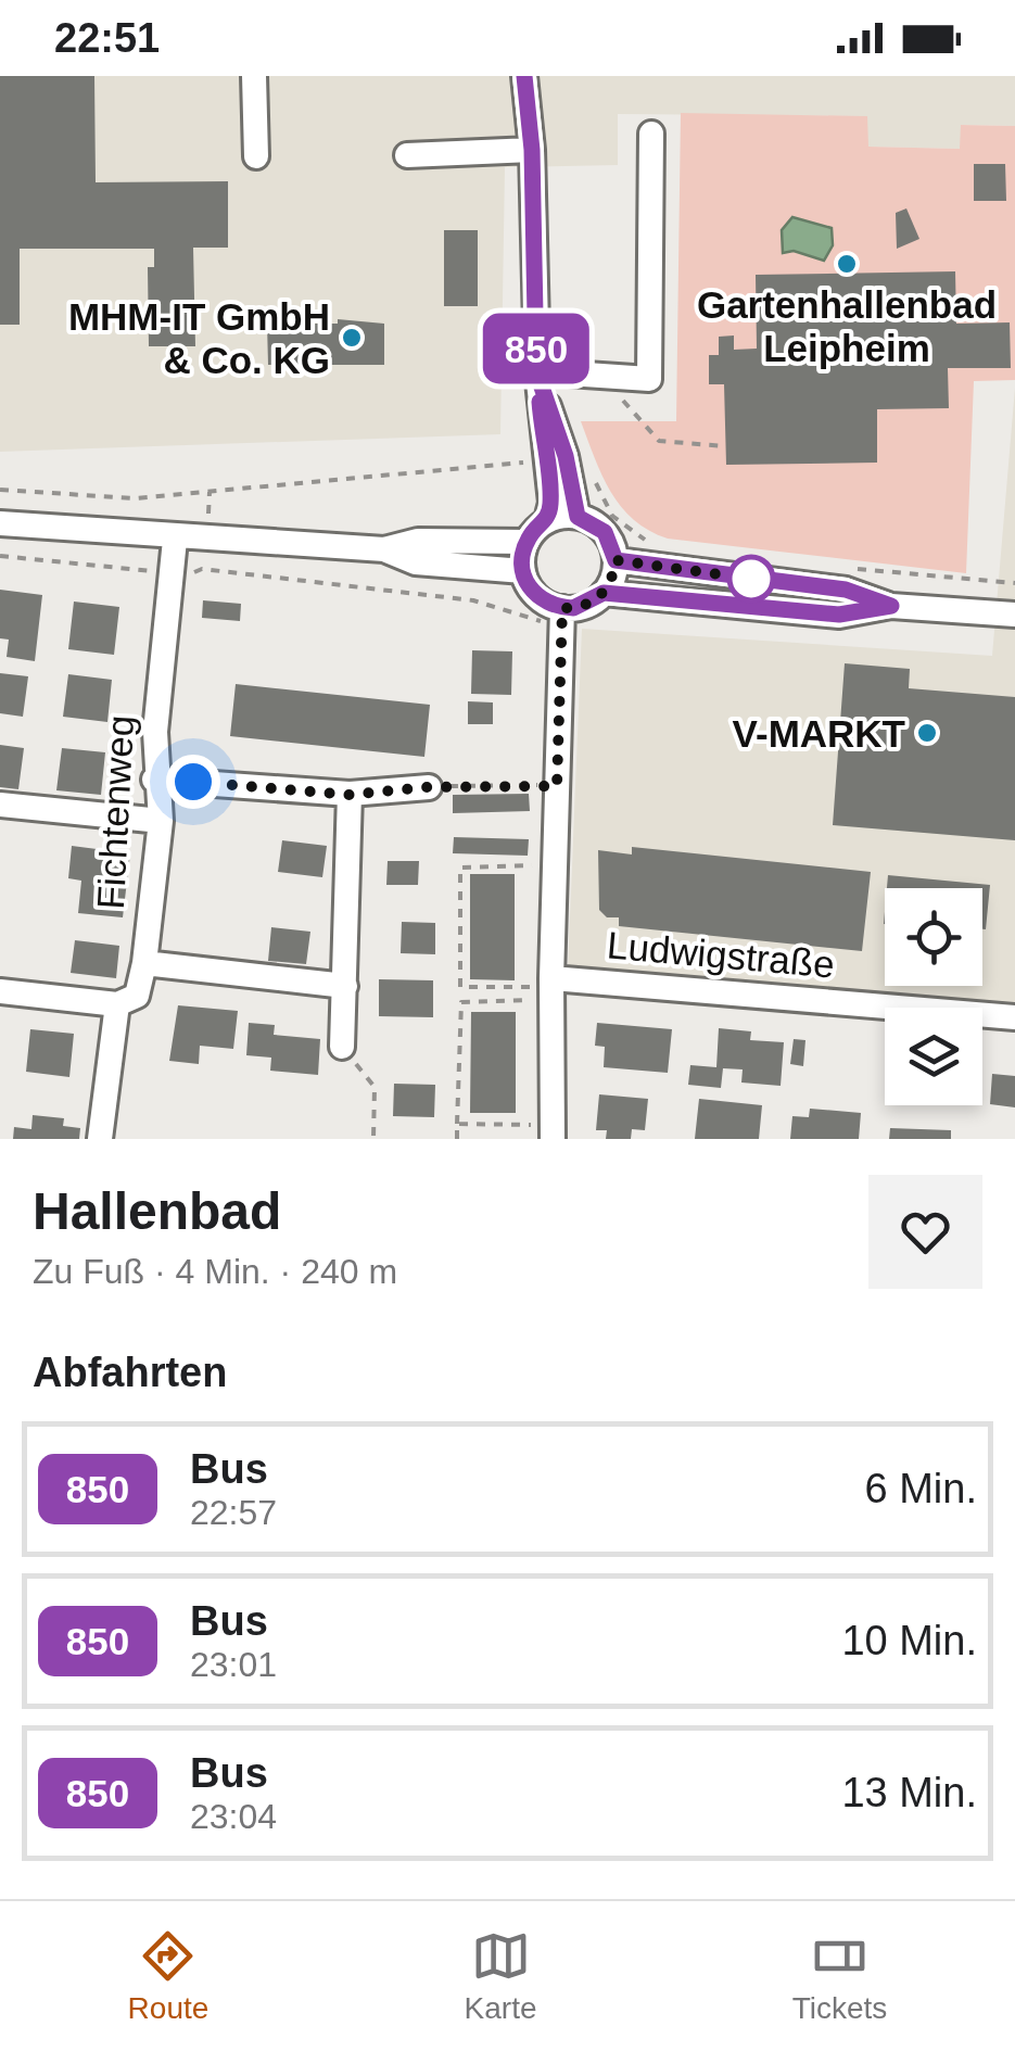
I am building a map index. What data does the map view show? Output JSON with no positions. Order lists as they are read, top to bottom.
{
  "streets": {
    "street": ["Fichtenweg", "Ludwigstraße"]
  },
  "places": ["Gartenhallenbad Leipheim", "MHM-IT GmbH & Co. KG", "V-MARKT"],
  "lines": ["bus line 850"],
  "page": {
    "status": "22:51",
    "on_map": "850",
    "heading": [
      ["Hallenbad", "Zu Fuß · 4 Min. · 240 m"],
      "Abfahrten"
    ],
    "list": [
      {
        "mark": "850",
        "name": "Bus",
        "note": "22:57",
        "value": "6 Min."
      },
      {
        "mark": "850",
        "name": "Bus",
        "note": "23:01",
        "value": "10 Min."
      },
      {
        "mark": "850",
        "name": "Bus",
        "note": "23:04",
        "value": "13 Min."
      }
    ],
    "tabs": ["Route", "Karte", "Tickets"]
  }
}
